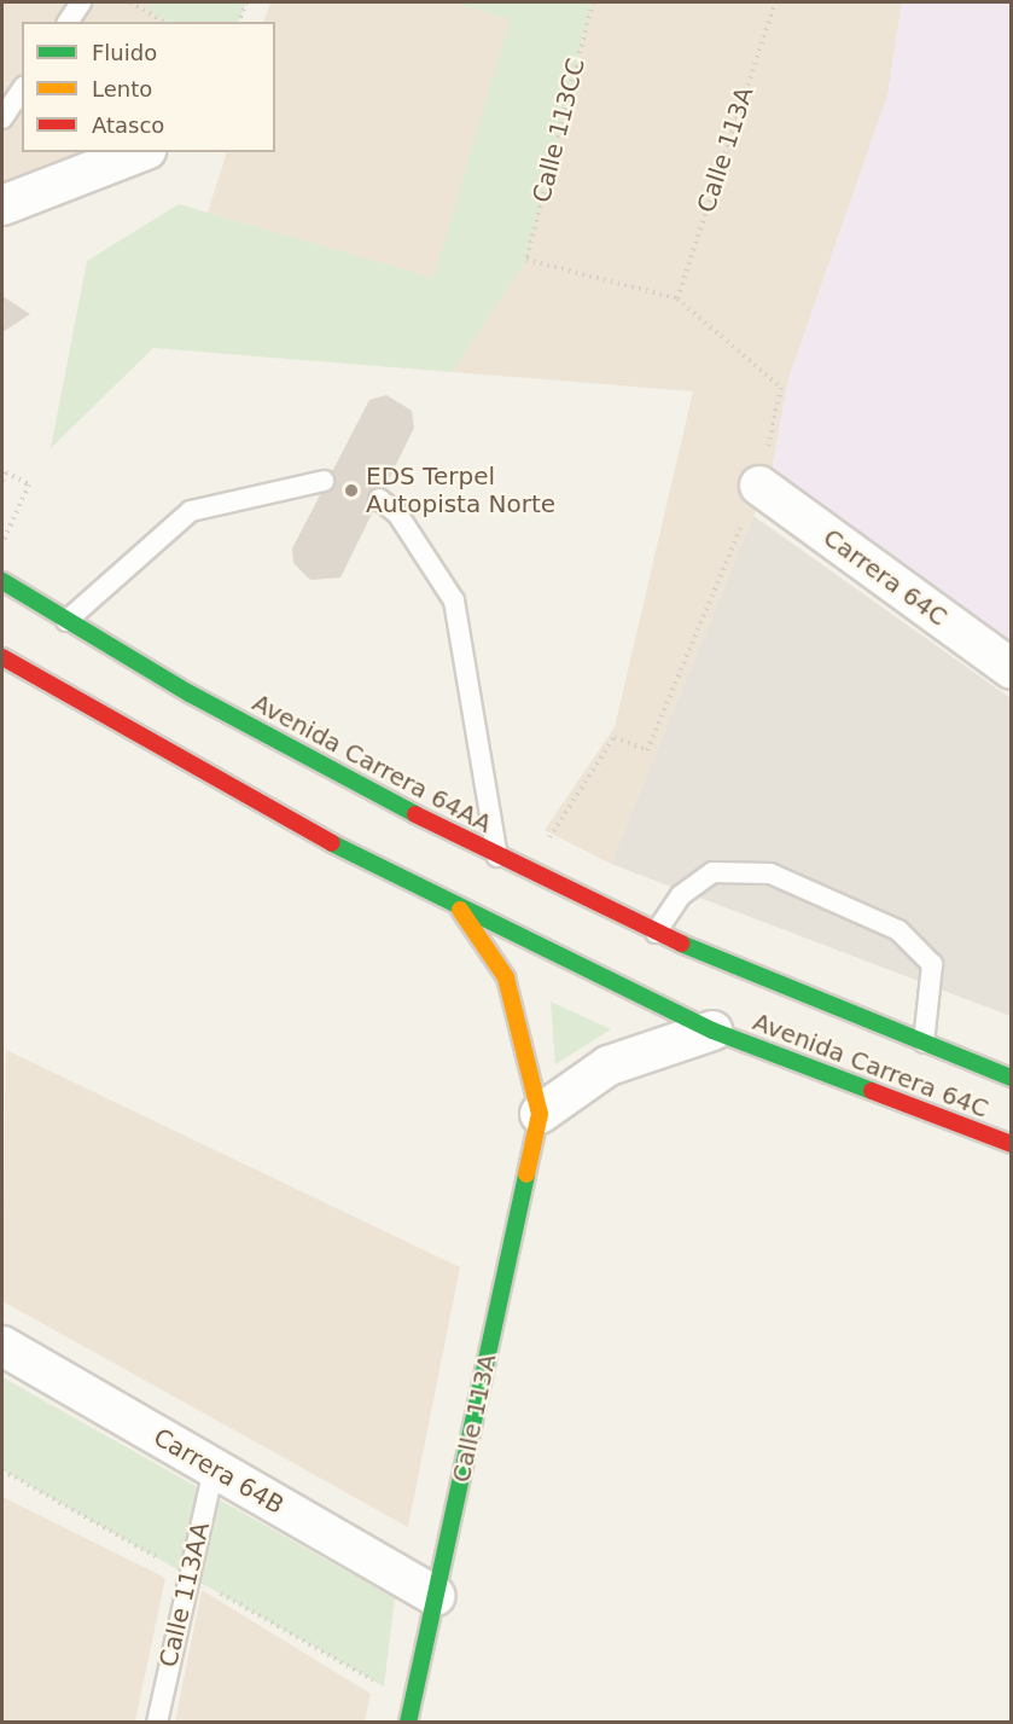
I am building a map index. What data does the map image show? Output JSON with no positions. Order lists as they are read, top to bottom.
{
  "streets": {
    "main road": ["Calle 113A", "Avenida Carrera 64AA", "Avenida Carrera 64C"],
    "street": ["Carrera 64C", "Carrera 64B"],
    "lane": ["Calle 113AA"],
    "path": ["Calle 113CC"]
  },
  "crossings": [
    ["Calle 113CC", "Calle 113A"],
    ["Calle 113A", "Carrera 64B"],
    ["Avenida Carrera 64AA", "Avenida Carrera 64C"],
    ["Carrera 64B", "Calle 113AA"]
  ],
  "places": ["EDS Terpel Autopista Norte"],
  "legend": ["Fluido", "Lento", "Atasco"]
}
